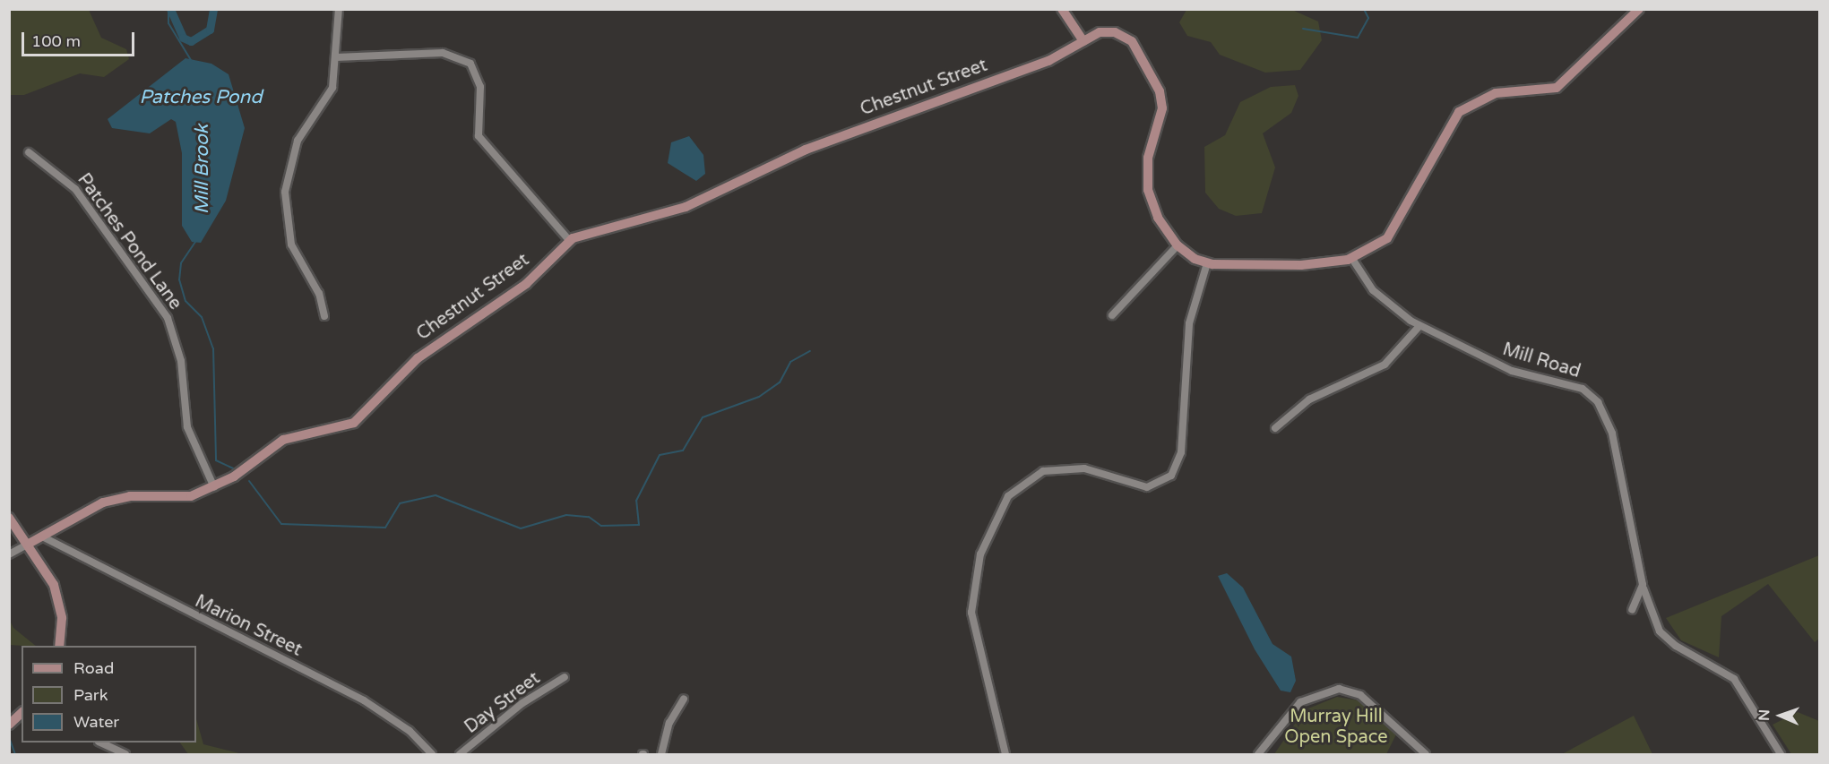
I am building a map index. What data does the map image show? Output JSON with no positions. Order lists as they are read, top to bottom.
{
  "streets": {
    "street": [
      "Chestnut Street",
      "Patches Pond Lane",
      "Mill Road",
      "Marion Street",
      "Day Street"
    ]
  },
  "crossings": [
    ["Chestnut Street", "Patches Pond Lane"],
    ["Chestnut Street", "Marion Street"]
  ],
  "water": ["Patches Pond", "Mill Brook"],
  "parks": ["Murray Hill Open Space"],
  "legend": ["Road", "Park", "Water"],
  "scale_bar": "100 m",
  "north": "left"
}
